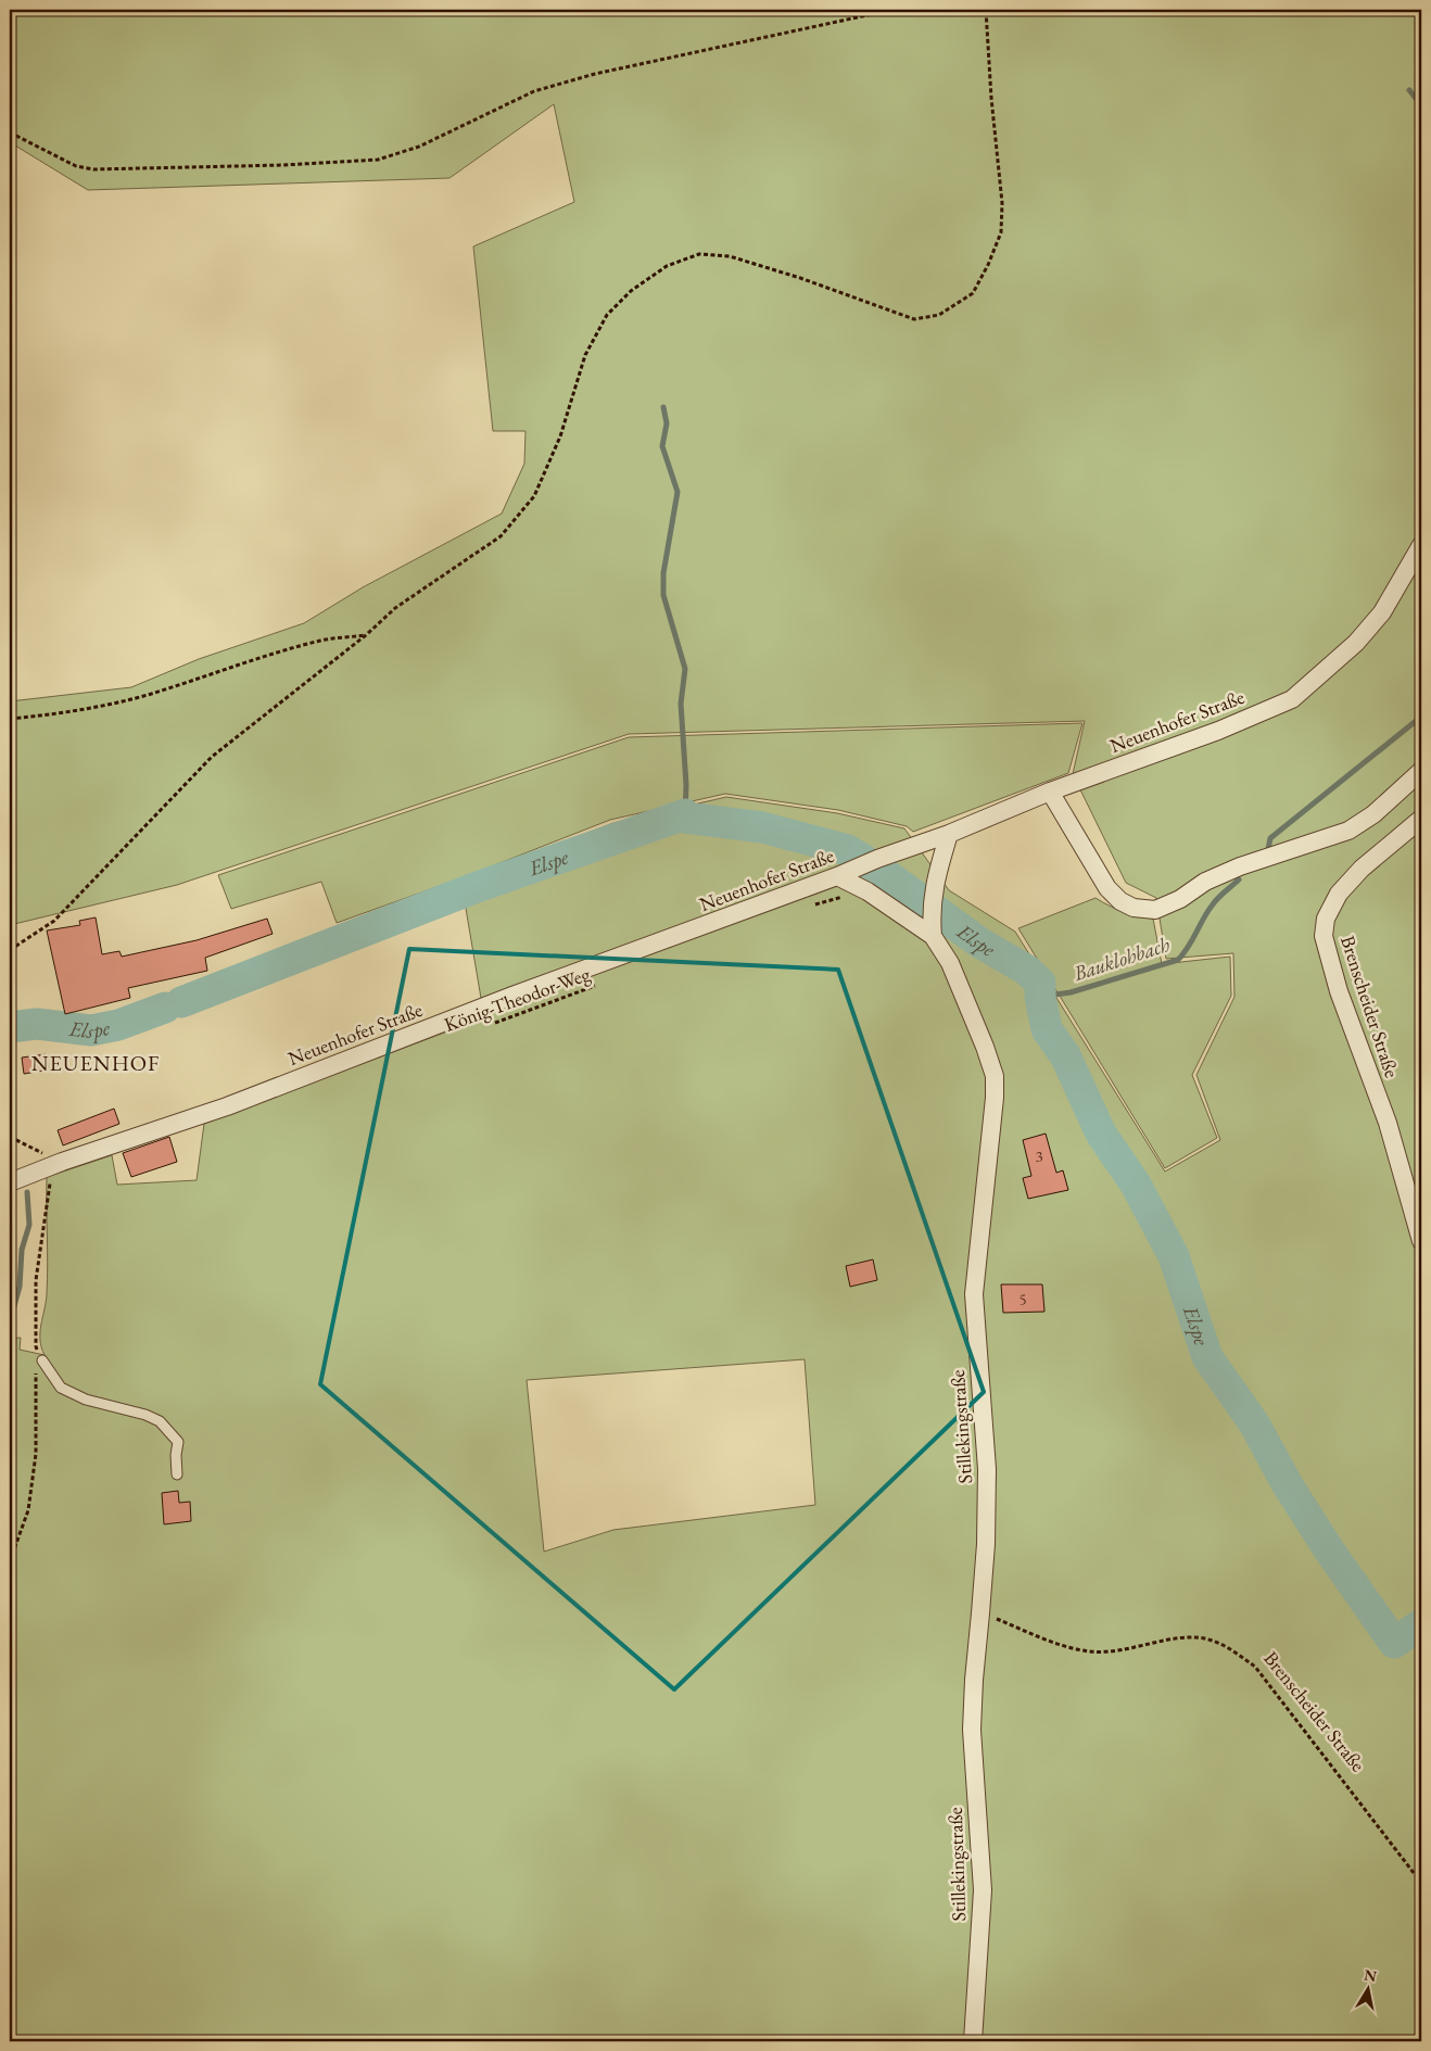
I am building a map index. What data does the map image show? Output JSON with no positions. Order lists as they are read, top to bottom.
{
  "streets": {
    "street": ["Neuenhofer Straße", "Brenscheider Straße", "Stillekingstraße"],
    "path": ["König-Theodor-Weg"]
  },
  "crossings": [
    ["Neuenhofer Straße", "Stillekingstraße"],
    ["Brenscheider Straße", "Stillekingstraße"]
  ],
  "districts": ["NEUENHOF"],
  "water": ["Elspe", "Bauklohbach"],
  "house_numbers": ["3", "5"],
  "north": "top"
}
